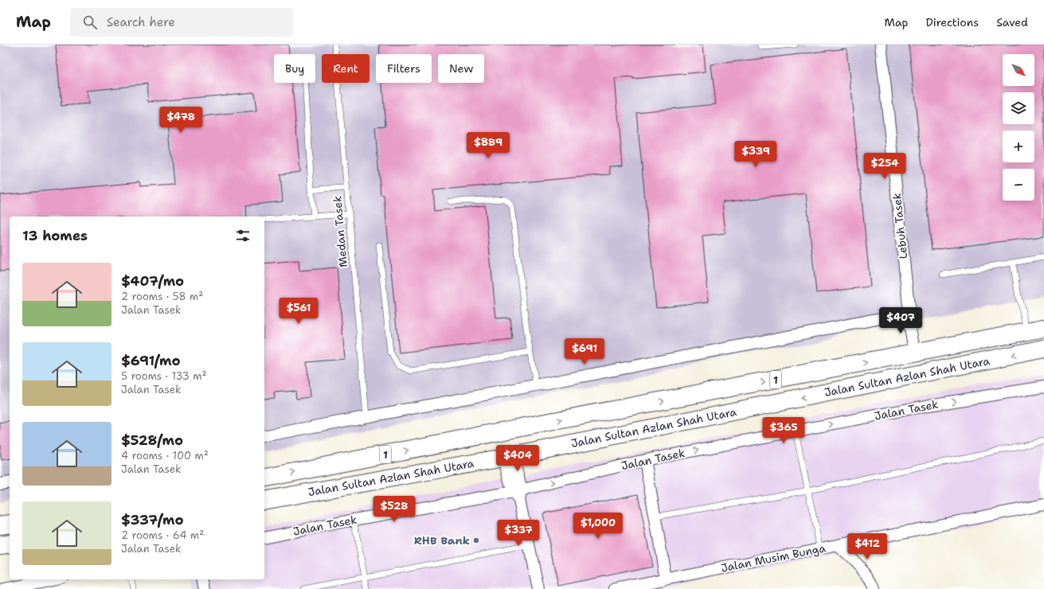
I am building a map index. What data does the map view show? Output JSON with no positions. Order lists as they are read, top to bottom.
{
  "streets": {
    "main road": ["Jalan Sultan Azlan Shah Utara", "1"],
    "street": ["Lebuh Tasek", "Jalan Tasek", "Jalan Musim Bunga"],
    "lane": ["Medan Tasek"]
  },
  "crossings": [
    ["Lebuh Tasek", "Jalan Sultan Azlan Shah Utara"]
  ],
  "places": ["RHB Bank"],
  "north": "bottom right",
  "page": {
    "header": "Map",
    "search": "Search here",
    "nav": ["Map", "Directions", "Saved"],
    "map_buttons": ["+", "−"],
    "chip": [
      "Buy",
      "Rent",
      "Filters",
      "New"
    ],
    "price": [
      "$478",
      "$889",
      "$339",
      "$254",
      "$561",
      "$407",
      "$691",
      "$365",
      "$404",
      "$528",
      "$1,000",
      "$337",
      "$412"
    ],
    "heading": "13 homes",
    "list": [
      {
        "name": "$407/mo",
        "note": "2 rooms · 58 m² · Jalan Tasek"
      },
      {
        "name": "$691/mo",
        "note": "5 rooms · 133 m² · Jalan Tasek"
      },
      {
        "name": "$528/mo",
        "note": "4 rooms · 100 m² · Jalan Tasek"
      },
      {
        "name": "$337/mo",
        "note": "2 rooms · 64 m² · Jalan Tasek"
      }
    ]
  }
}
